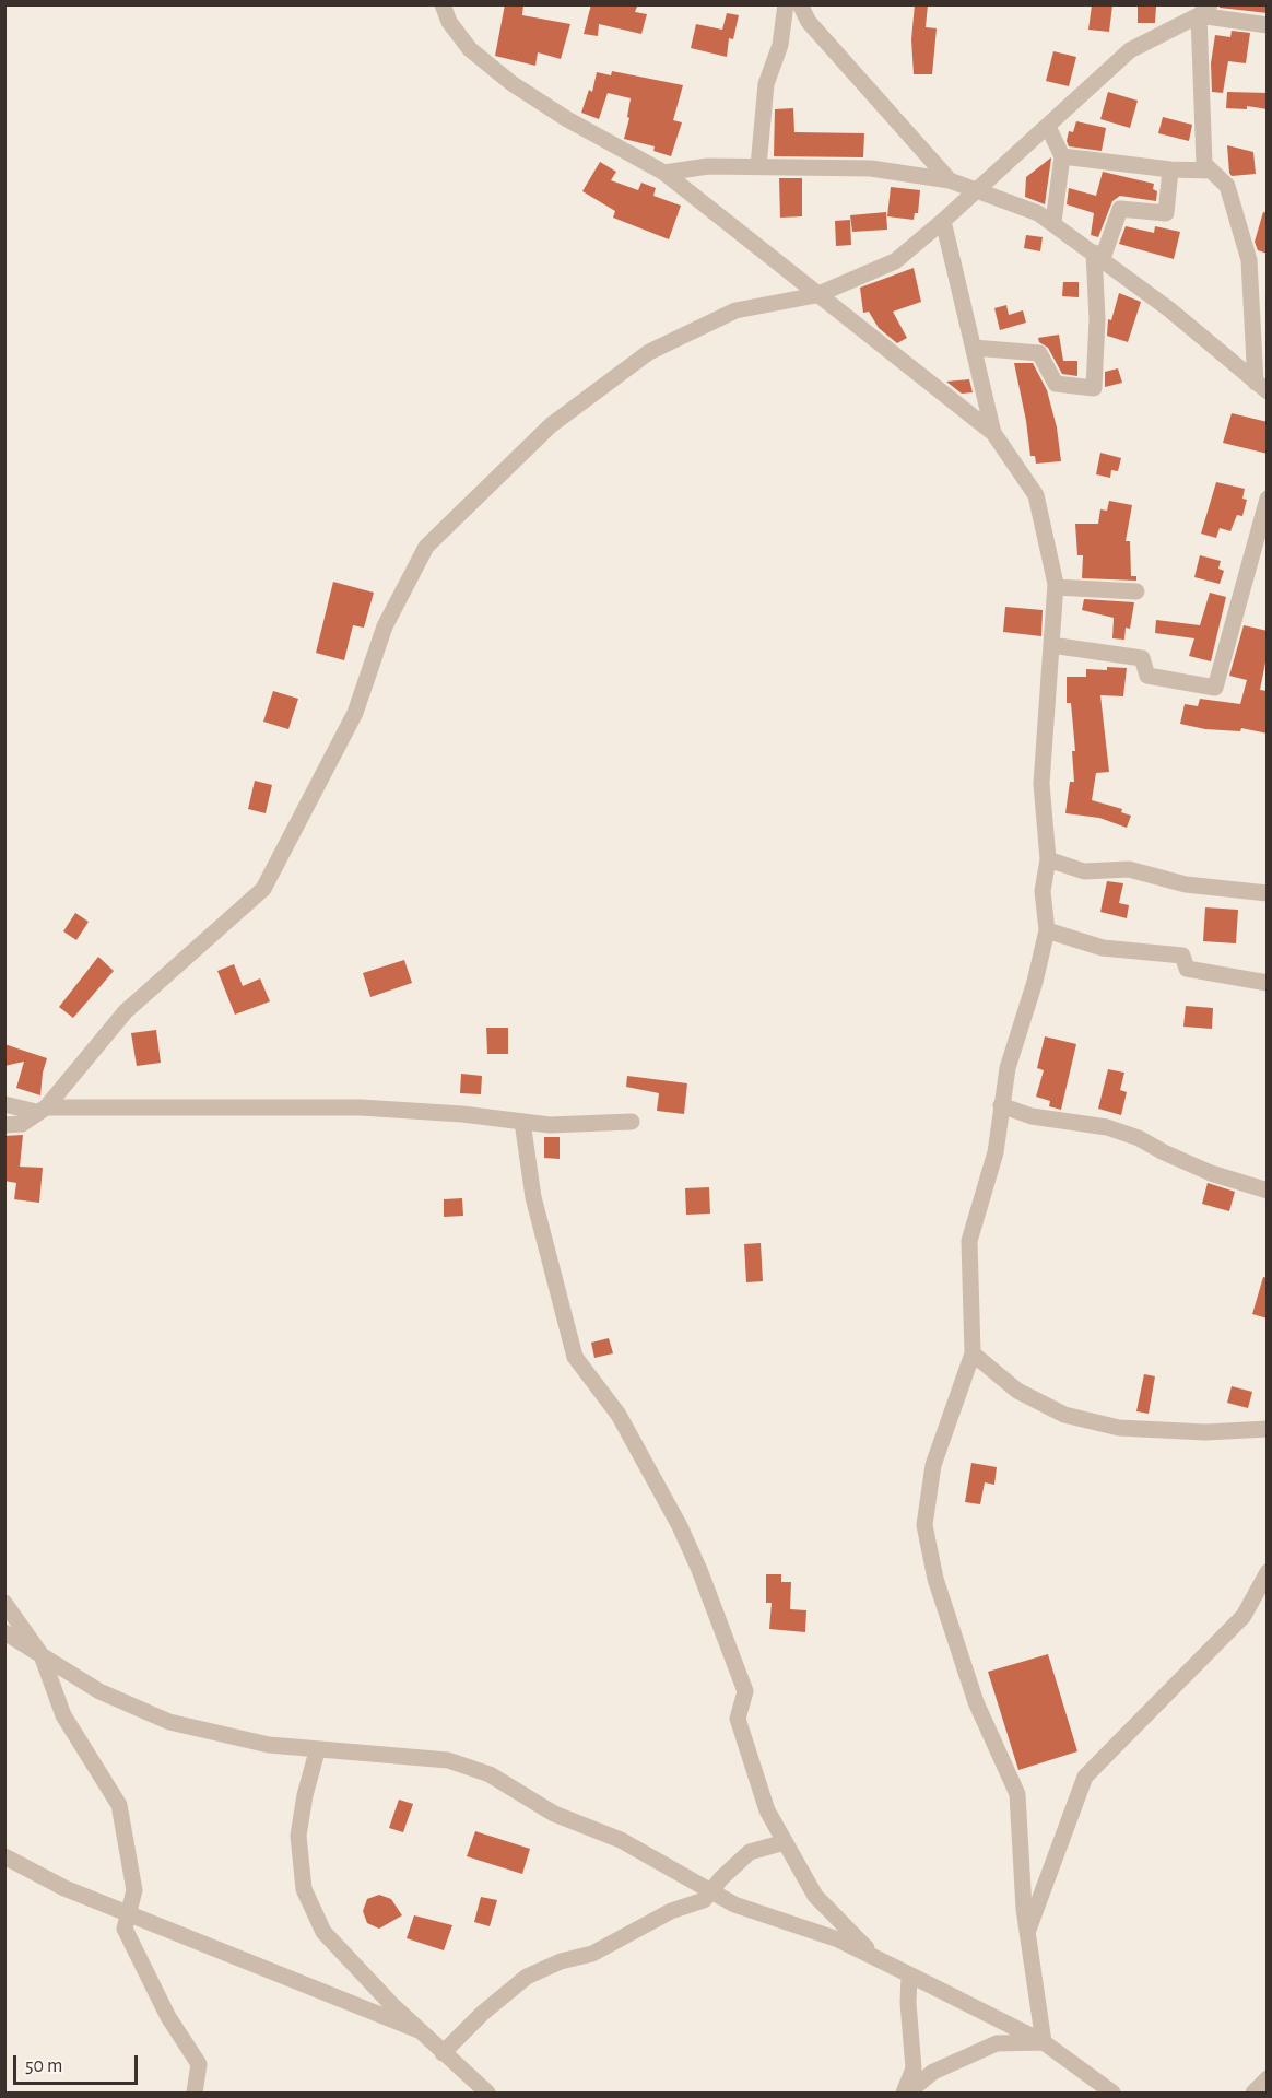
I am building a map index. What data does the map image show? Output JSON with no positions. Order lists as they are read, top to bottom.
{
  "scale_bar": "50 m"
}
